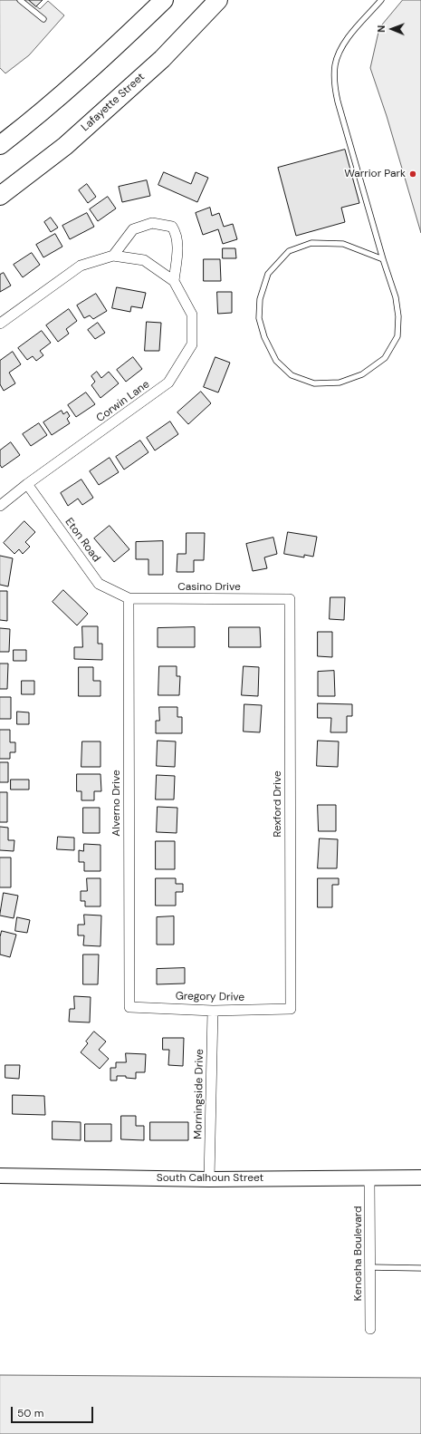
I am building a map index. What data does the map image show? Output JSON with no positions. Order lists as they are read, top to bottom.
{
  "streets": {
    "highway": ["Lafayette Street"],
    "street": [
      "Corwin Lane",
      "Eton Road",
      "Casino Drive",
      "Alverno Drive",
      "Rexford Drive",
      "Gregory Drive",
      "Morningside Drive",
      "South Calhoun Street",
      "Kenosha Boulevard"
    ]
  },
  "crossings": [
    ["Corwin Lane", "Eton Road"],
    ["Eton Road", "Casino Drive"],
    ["Eton Road", "Alverno Drive"],
    ["Casino Drive", "Alverno Drive"],
    ["Casino Drive", "Rexford Drive"],
    ["Alverno Drive", "Gregory Drive"],
    ["Rexford Drive", "Gregory Drive"],
    ["Gregory Drive", "Morningside Drive"],
    ["Morningside Drive", "South Calhoun Street"],
    ["South Calhoun Street", "Kenosha Boulevard"]
  ],
  "places": ["Warrior Park"],
  "scale_bar": "50 m",
  "north": "left"
}
